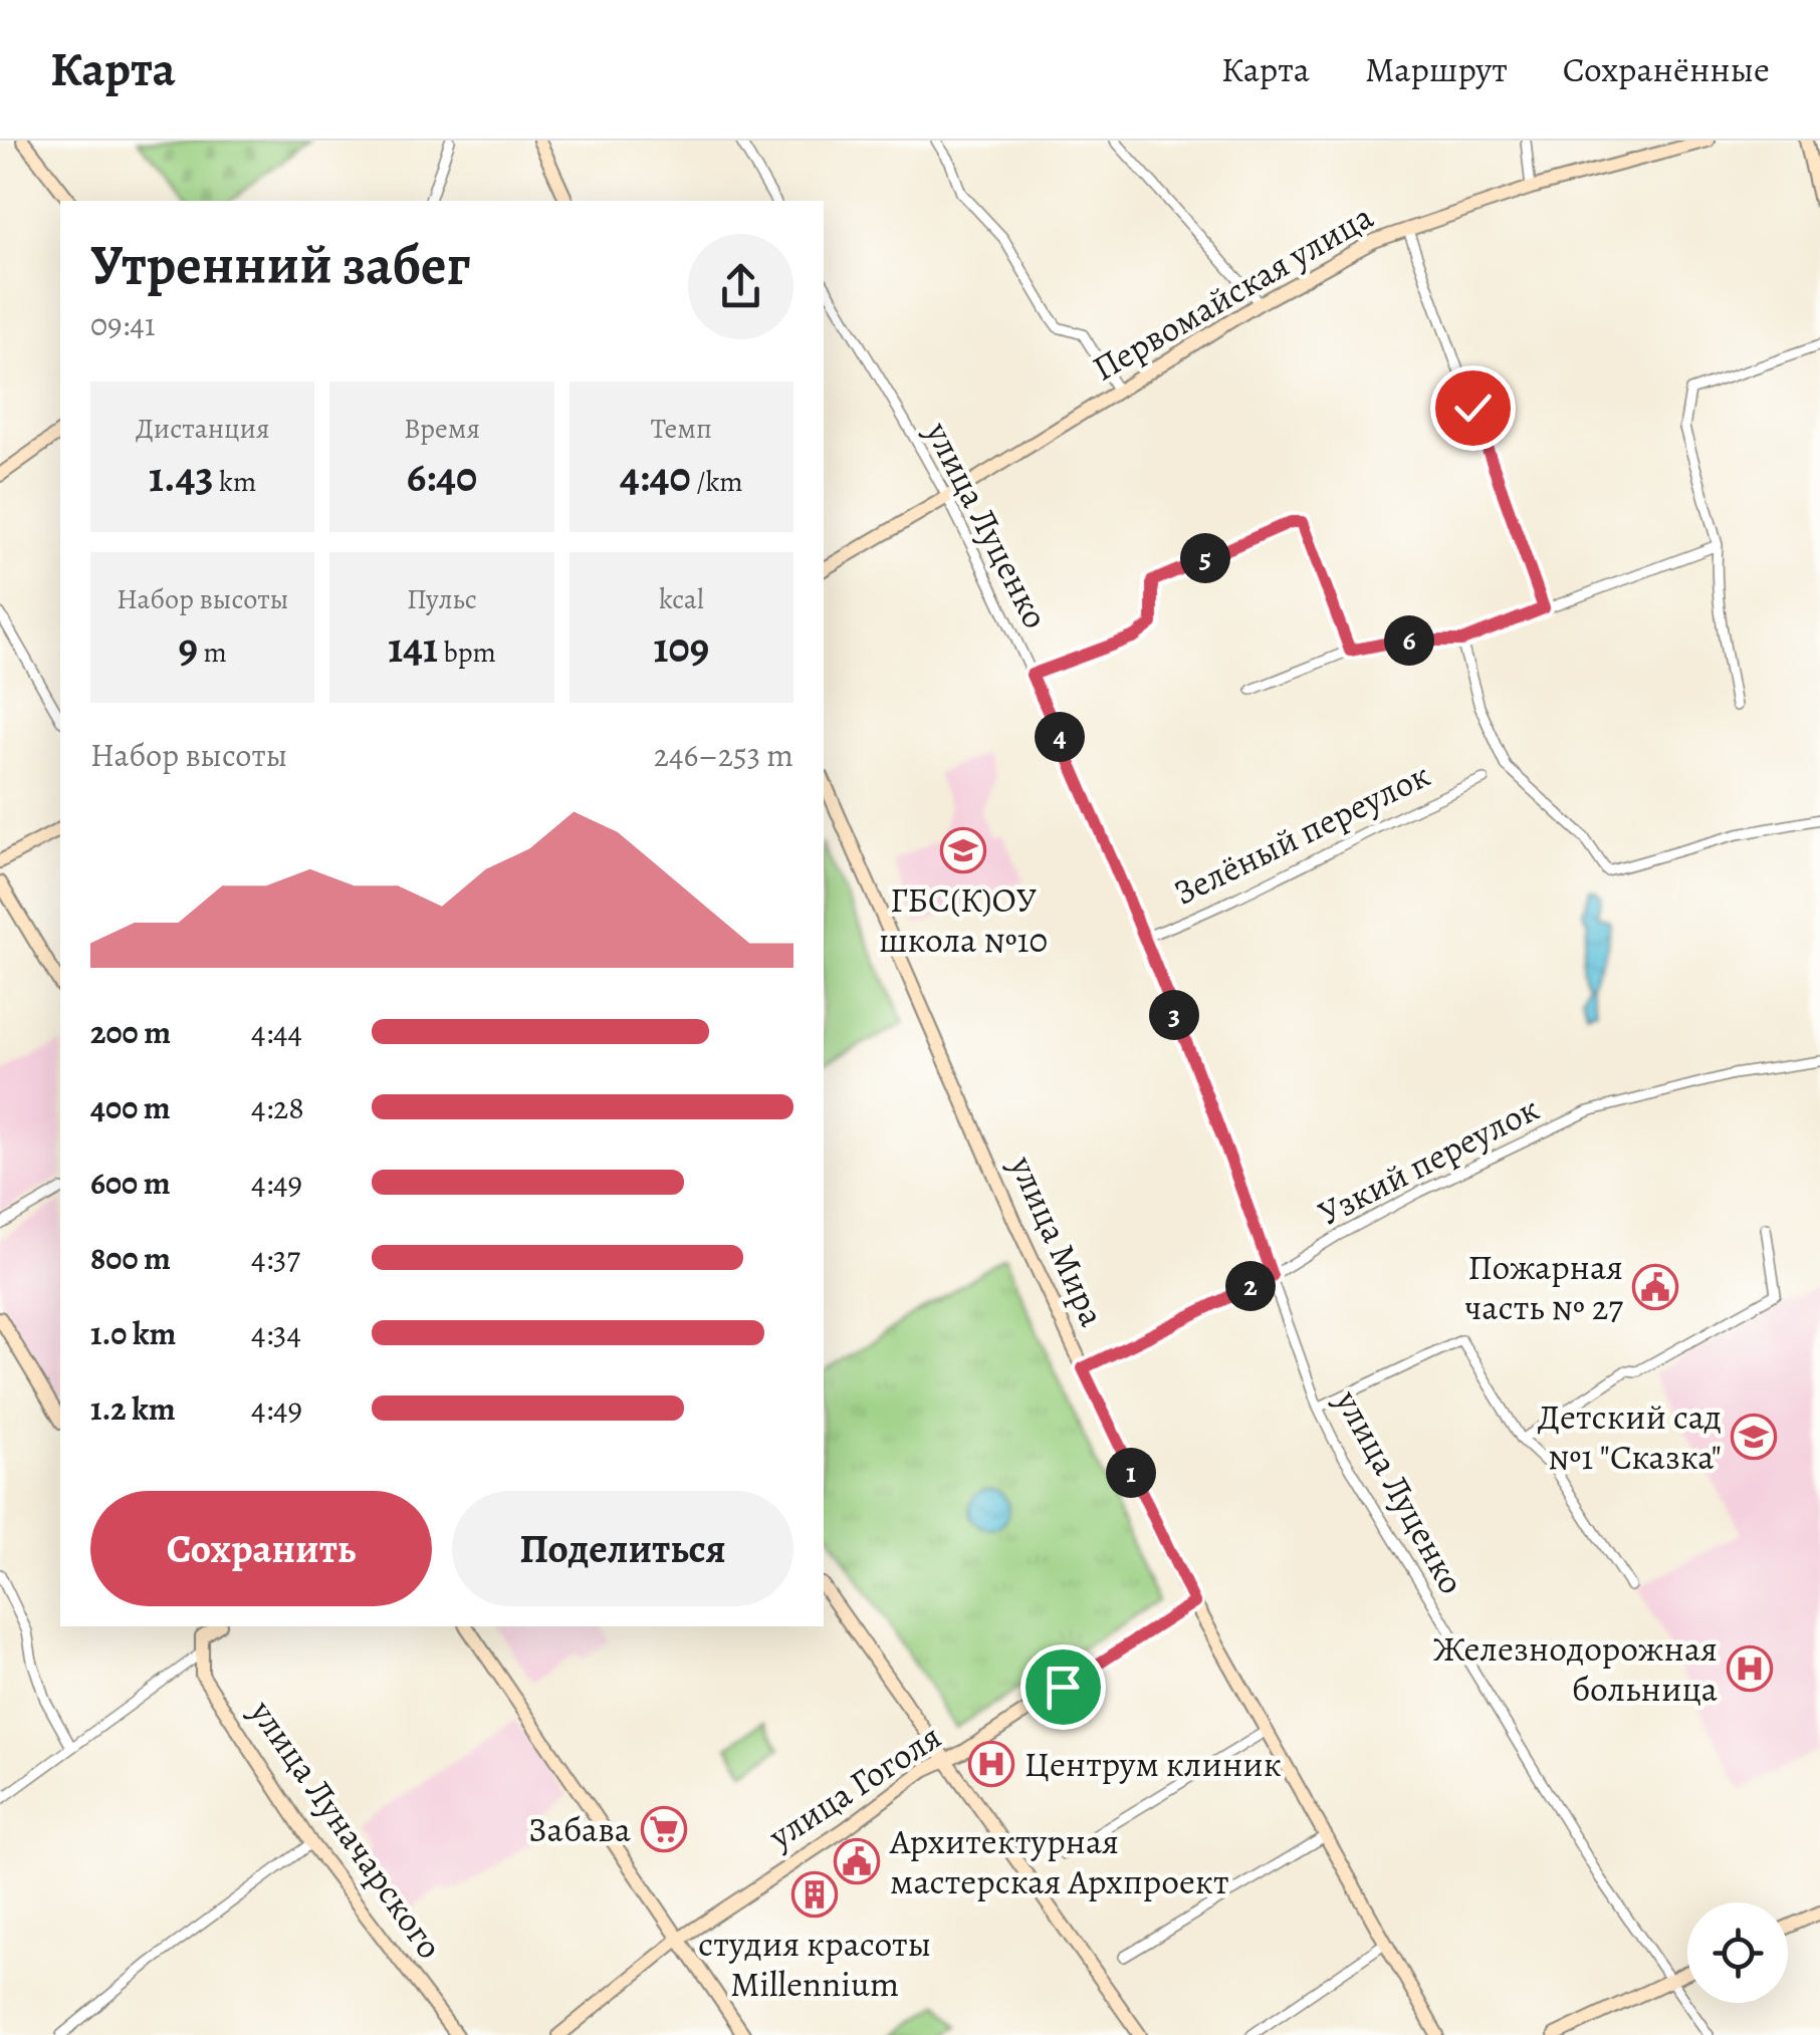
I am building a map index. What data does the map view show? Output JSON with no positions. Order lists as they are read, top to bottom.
{
  "streets": {
    "street": [
      "Первомайская улица",
      "улица Луценко",
      "Зелёный переулок",
      "Узкий переулок",
      "улица Мира",
      "улица Гоголя",
      "улица Луначарского"
    ]
  },
  "crossings": [
    ["Первомайская улица", "улица Луценко"],
    ["улица Луценко", "Зелёный переулок"],
    ["улица Луценко", "Узкий переулок"],
    ["Узкий переулок", "улица Мира"],
    ["улица Мира", "улица Гоголя"]
  ],
  "places": {
    "school or university": ["ГБС(К)ОУ школа №10", "Детский сад №1 \"Сказка\""],
    "public building": ["Пожарная часть № 27", "Архитектурная мастерская Архпроект"],
    "hospital": ["Железнодорожная больница", "Центрум клиник"],
    "supermarket": ["Забава"],
    "building": ["студия красоты Millennium"]
  },
  "page": {
    "header": "Карта",
    "nav": ["Карта", "Маршрут", "Сохранённые"],
    "heading": ["Утренний забег", "09:41"],
    "stats": [
      ["Дистанция", "1.43 km"],
      ["Время", "6:40"],
      ["Темп", "4:40 /km"],
      ["Набор высоты", "9 m"],
      ["Пульс", "141 bpm"],
      ["kcal", "109"]
    ],
    "pins": [
      "5",
      "6",
      "4",
      "3",
      "2",
      "1"
    ],
    "chart": ["Набор высоты", "246–253 m"],
    "list": [
      {
        "name": "200 m",
        "note": "4:44"
      },
      {
        "name": "400 m",
        "note": "4:28"
      },
      {
        "name": "600 m",
        "note": "4:49"
      },
      {
        "name": "800 m",
        "note": "4:37"
      },
      {
        "name": "1.0 km",
        "note": "4:34"
      },
      {
        "name": "1.2 km",
        "note": "4:49"
      }
    ],
    "buttons": ["Сохранить", "Поделиться"]
  }
}
